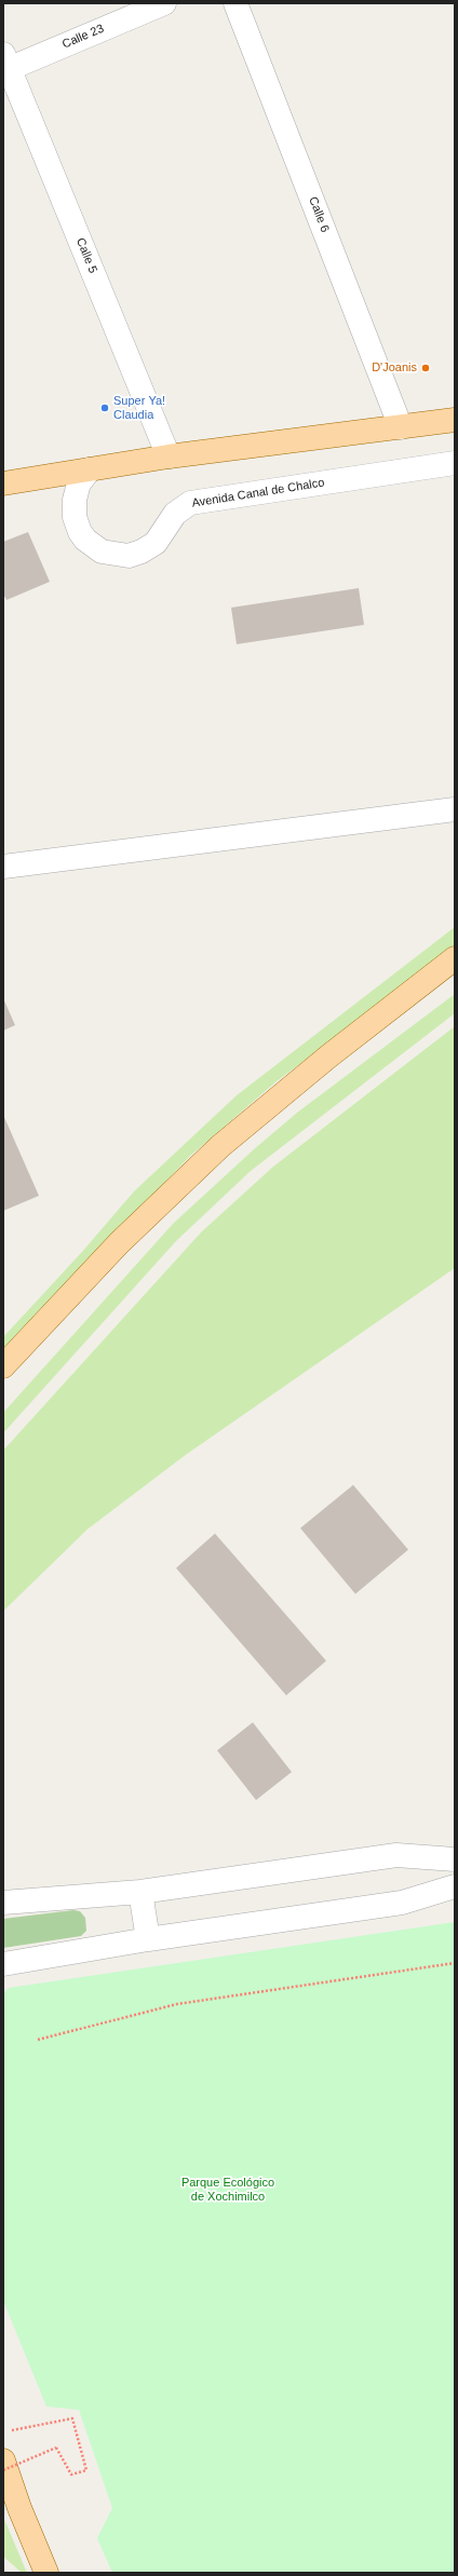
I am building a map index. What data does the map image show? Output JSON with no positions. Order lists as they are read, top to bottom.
{
  "streets": {
    "street": [
      "Calle 23",
      "Calle 6",
      "Calle 5",
      "Avenida Canal de Chalco"
    ]
  },
  "crossings": [
    ["Calle 23", "Calle 5"]
  ],
  "parks": ["Parque Ecológico de Xochimilco"],
  "places": ["D'Joanis", "Super Ya! Claudia"]
}
